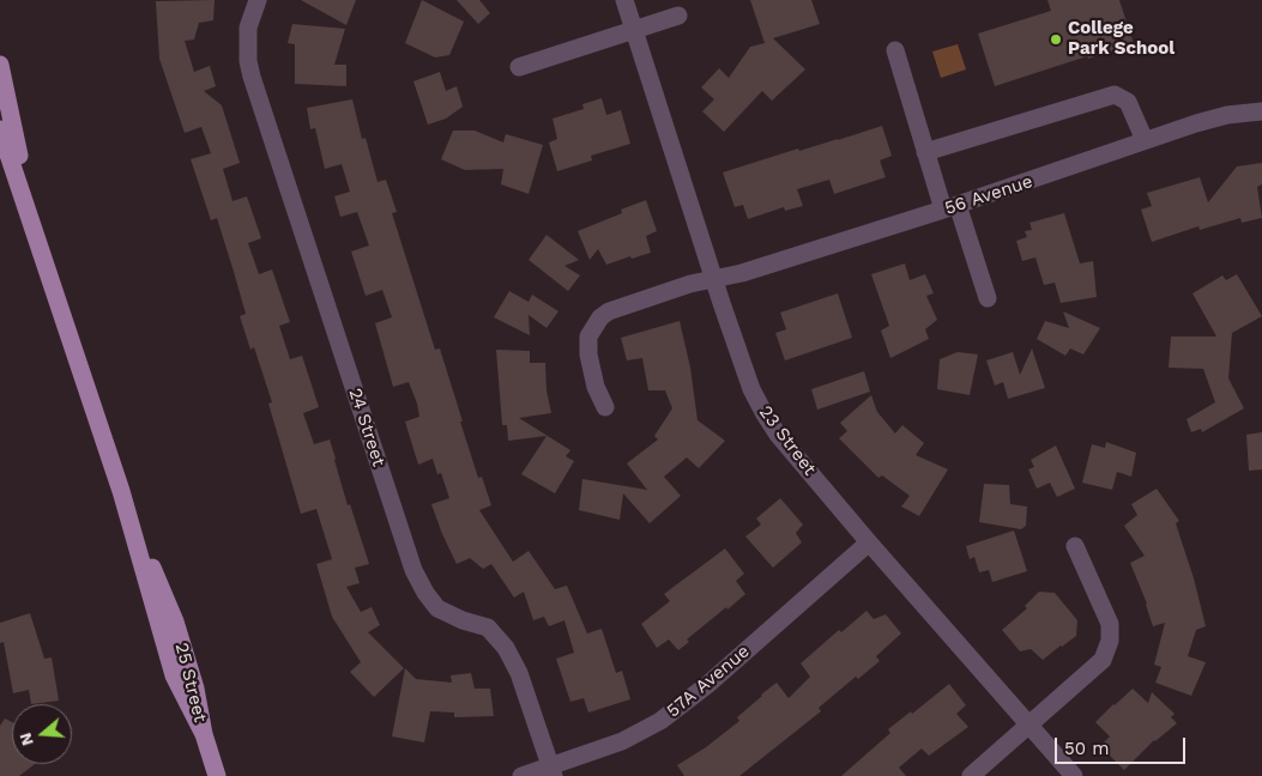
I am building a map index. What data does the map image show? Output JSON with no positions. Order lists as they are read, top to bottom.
{
  "streets": {
    "main road": ["25 Street"],
    "street": [
      "56 Avenue",
      "24 Street",
      "23 Street",
      "57A Avenue"
    ]
  },
  "crossings": [
    ["56 Avenue", "23 Street"],
    ["24 Street", "57A Avenue"],
    ["23 Street", "57A Avenue"]
  ],
  "places": ["College Park School"],
  "scale_bar": "50 m",
  "north": "left"
}
